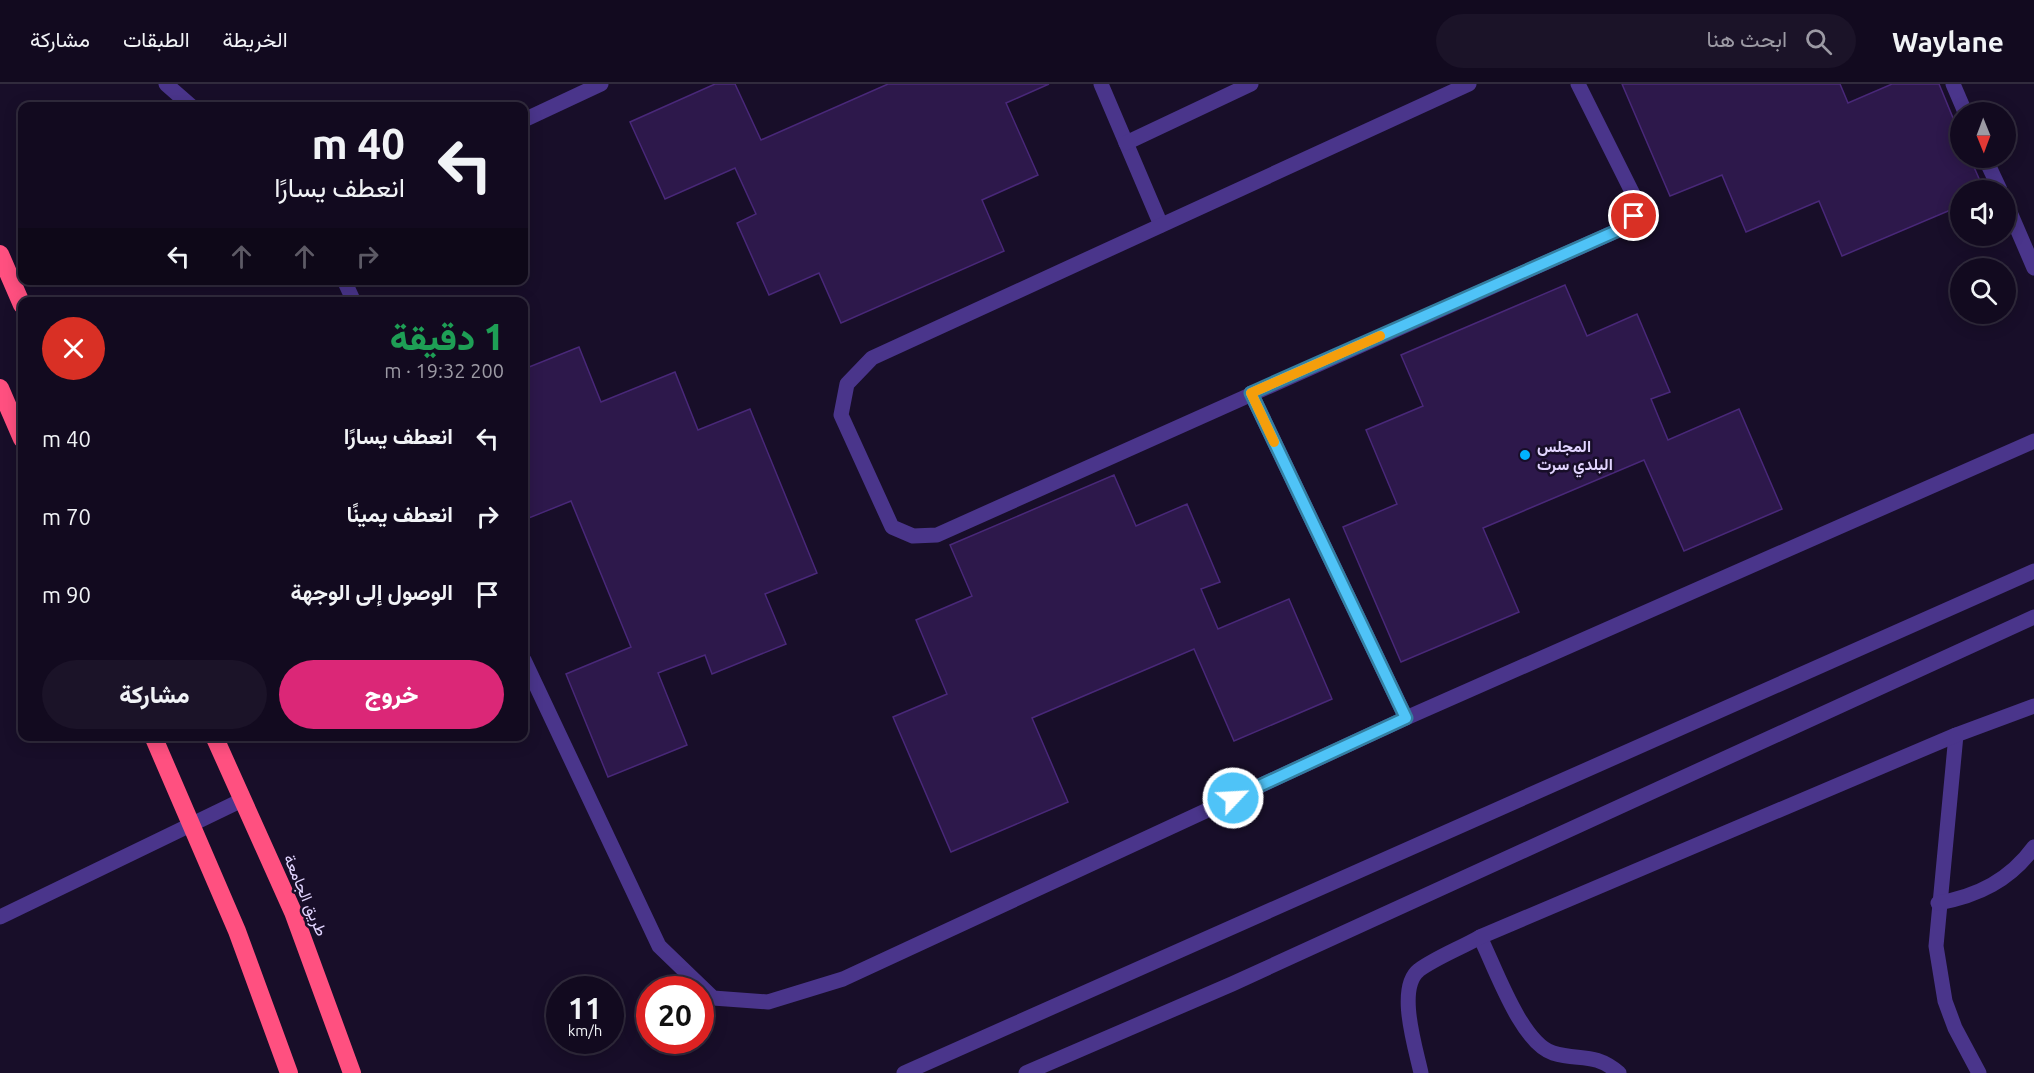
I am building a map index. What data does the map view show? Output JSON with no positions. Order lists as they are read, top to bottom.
{
  "streets": {
    "highway": ["طريق الجامعة"]
  },
  "places": ["المجلس البلدي سرت"],
  "north": "bottom",
  "page": {
    "header": "Waylane",
    "search": "ابحث هنا",
    "nav": ["الخريطة", "الطبقات", "مشاركة"],
    "turn": ["40 m", "انعطف يسارًا"],
    "heading": ["1 دقيقة", "200 m · 19:32"],
    "list": [
      {
        "name": "انعطف يسارًا",
        "value": "40 m"
      },
      {
        "name": "انعطف يمينًا",
        "value": "70 m"
      },
      {
        "name": "الوصول إلى الوجهة",
        "value": "90 m"
      }
    ],
    "buttons": ["خروج", "مشاركة"],
    "speed": "11 km/h",
    "limit": "20"
  }
}
